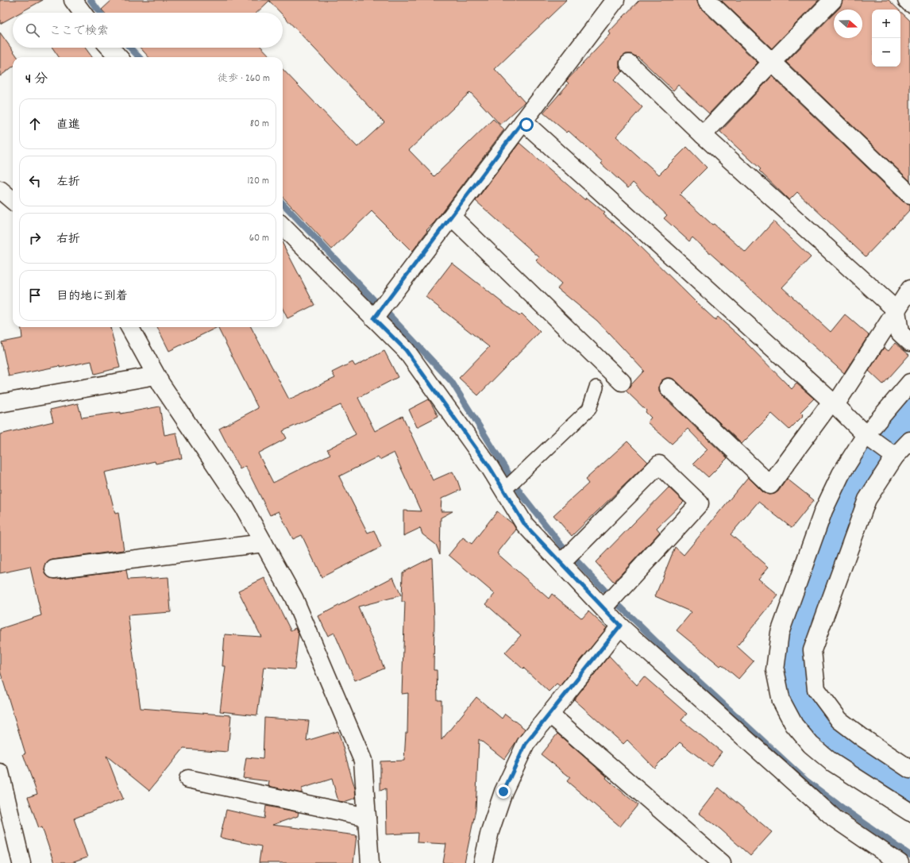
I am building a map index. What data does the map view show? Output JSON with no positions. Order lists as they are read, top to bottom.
{
  "north": "right",
  "page": {
    "map_buttons": ["+", "−"],
    "search": "ここで検索",
    "heading": ["4 分", "徒歩 · 260 m"],
    "list": [
      ["直進", "80 m"],
      ["左折", "120 m"],
      ["右折", "60 m"],
      "目的地に到着"
    ]
  }
}
